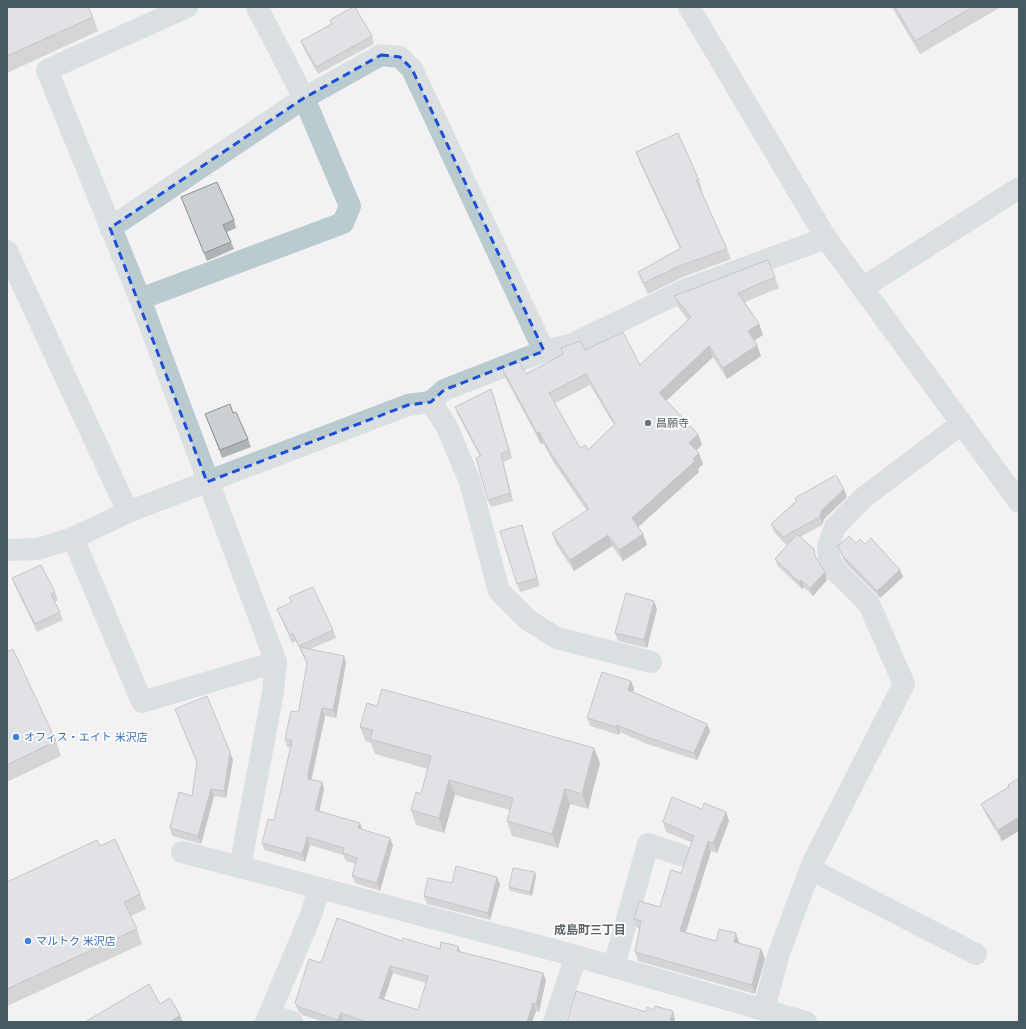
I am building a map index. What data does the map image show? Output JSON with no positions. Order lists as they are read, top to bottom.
{
  "districts": ["成島町三丁目"],
  "places": ["昌願寺", "オフィス・エイト 米沢店", "マルトク 米沢店"]
}
